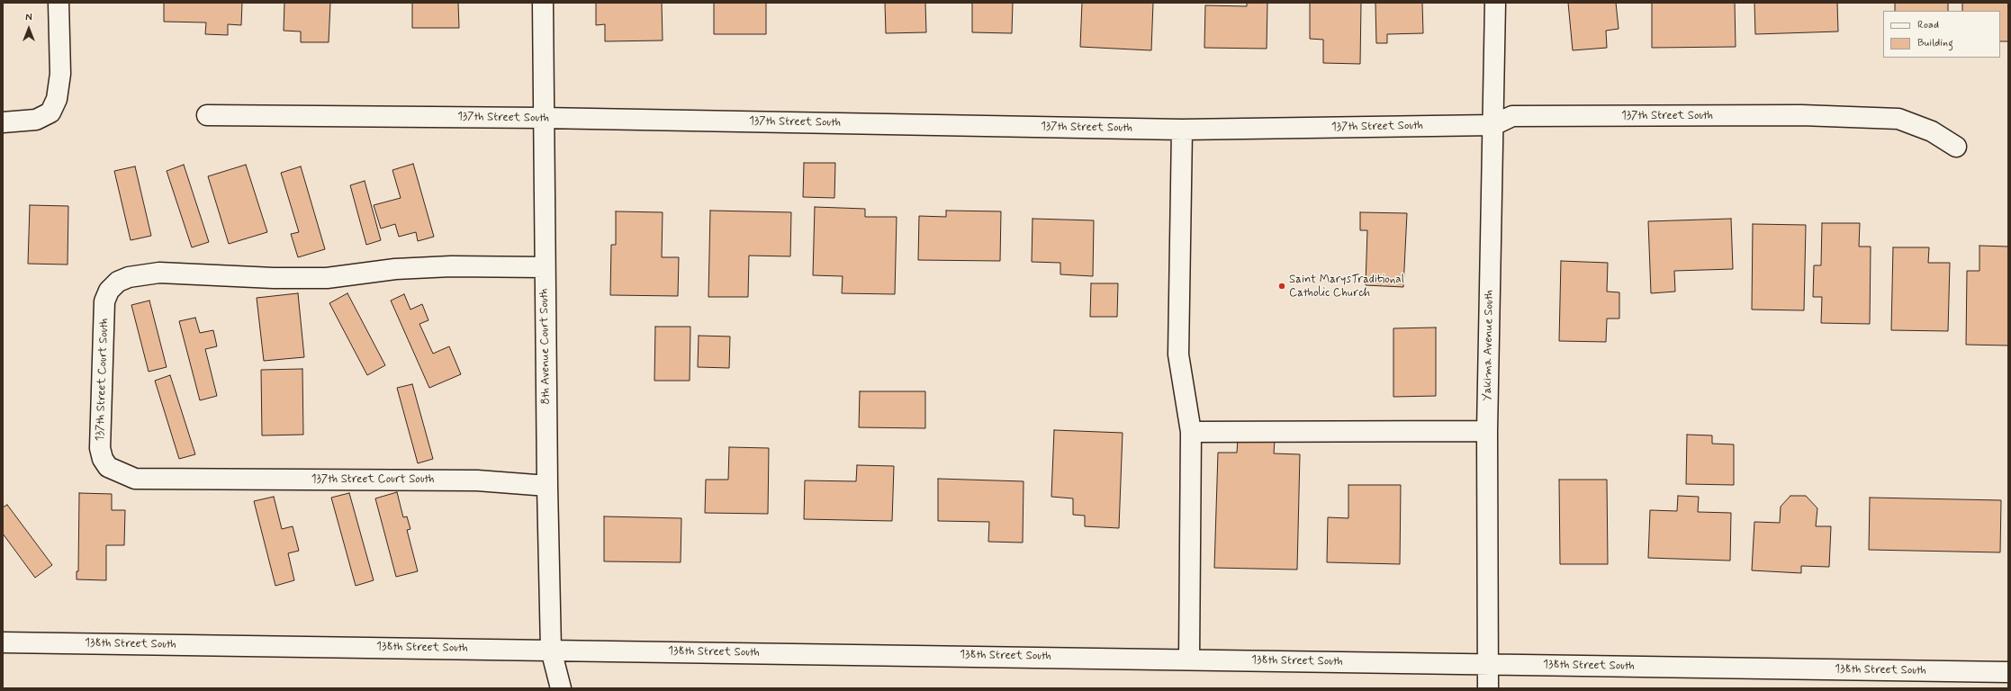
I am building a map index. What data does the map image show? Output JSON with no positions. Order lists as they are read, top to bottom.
{
  "streets": {
    "street": [
      "137th Street South",
      "Yakima Avenue South",
      "8th Avenue Court South",
      "137th Street Court South",
      "138th Street South"
    ]
  },
  "crossings": [
    ["137th Street South", "Yakima Avenue South"],
    ["137th Street South", "8th Avenue Court South"],
    ["Yakima Avenue South", "138th Street South"],
    ["8th Avenue Court South", "137th Street Court South"],
    ["8th Avenue Court South", "138th Street South"]
  ],
  "places": ["Saint MarysTraditional Catholic Church"],
  "legend": ["Road", "Building"],
  "north": "top"
}
